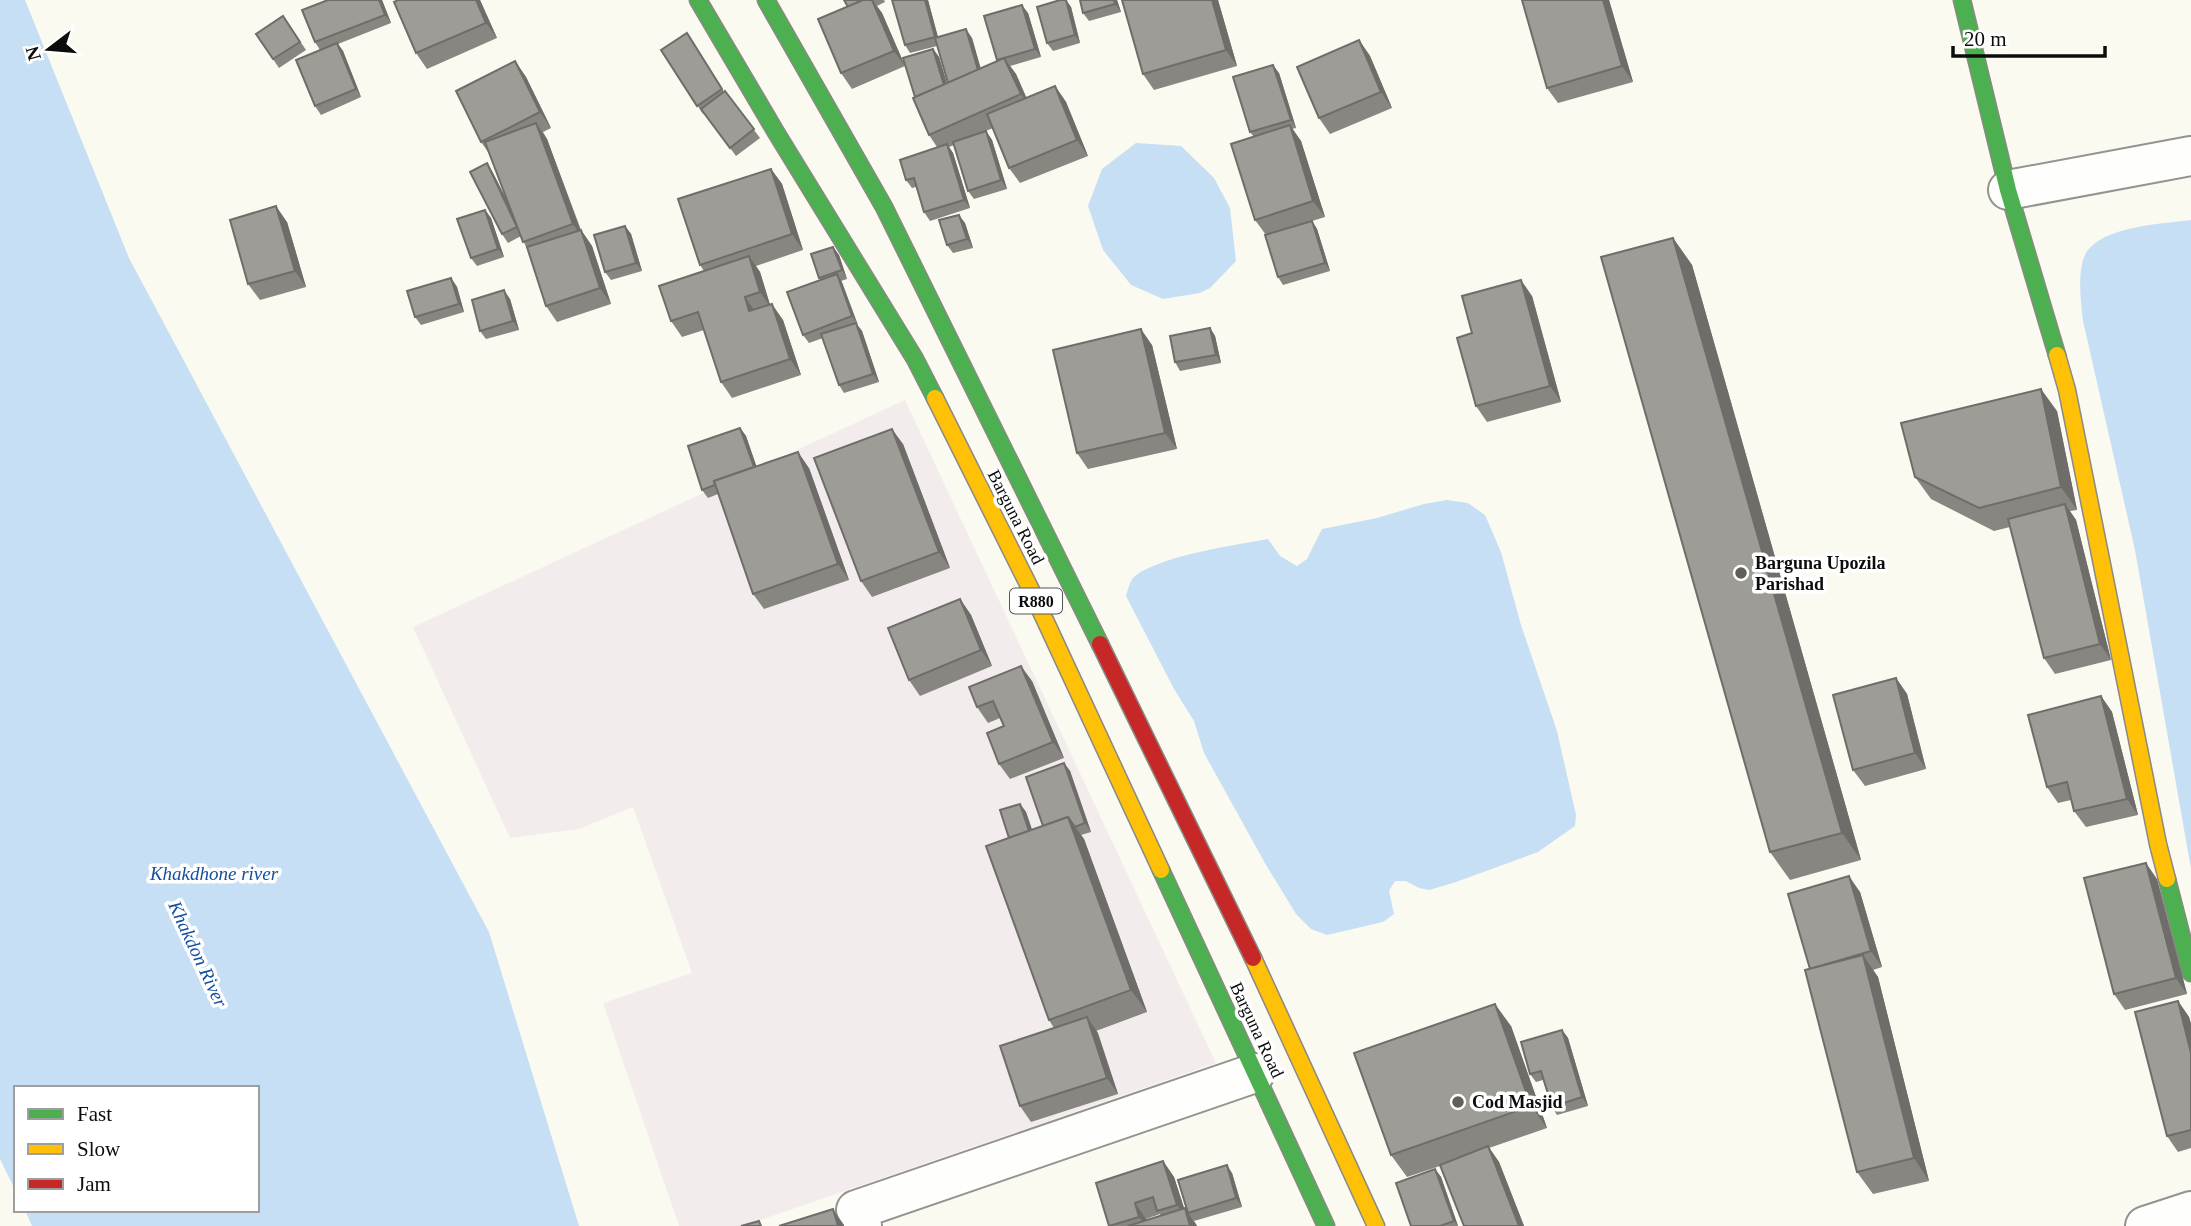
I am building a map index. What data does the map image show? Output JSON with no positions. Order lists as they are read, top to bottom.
{
  "streets": {
    "main road": ["Barguna Road", "R880"]
  },
  "water": ["Khakdhone river", "Khakdon River"],
  "places": ["Barguna Upozila Parishad", "Cod Masjid"],
  "legend": ["Fast", "Slow", "Jam"],
  "scale_bar": "20 m",
  "north": "left"
}
